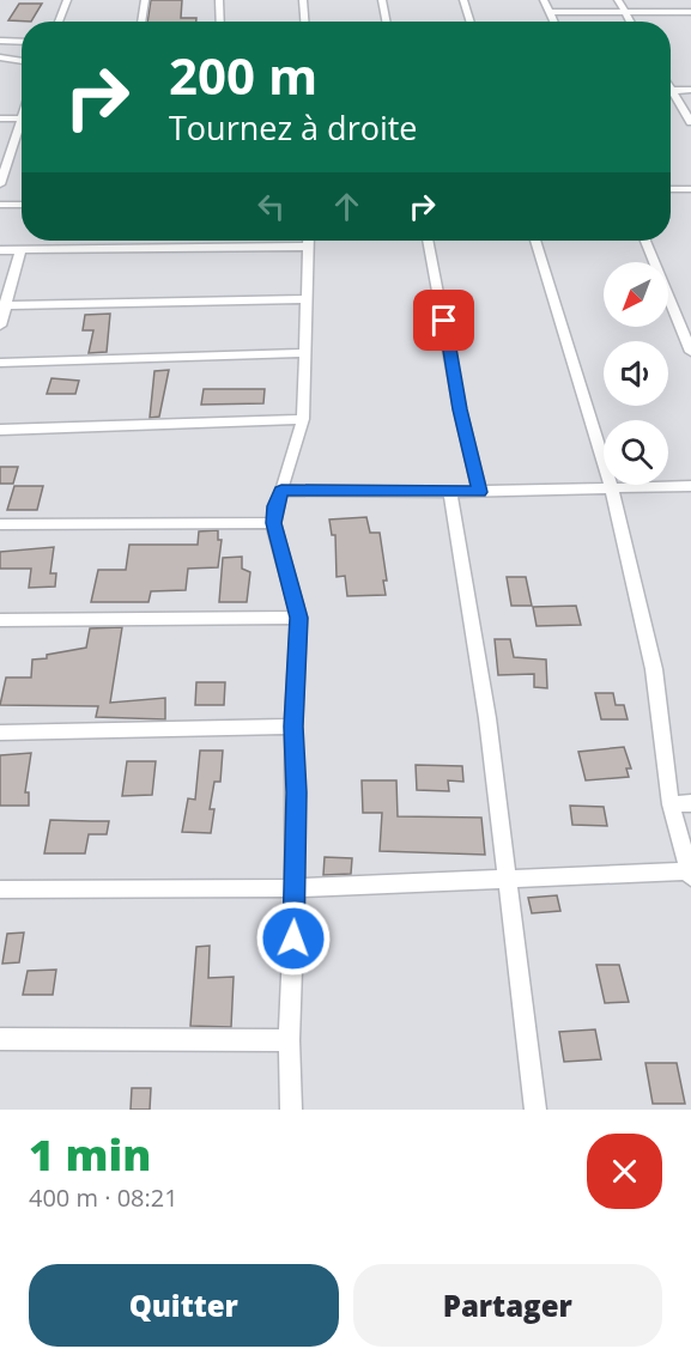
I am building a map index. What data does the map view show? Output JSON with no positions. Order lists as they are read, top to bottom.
{
  "north": "bottom left",
  "page": {
    "turn": ["200 m", "Tournez à droite"],
    "heading": ["1 min", "400 m · 08:21"],
    "buttons": ["Quitter", "Partager"]
  }
}
